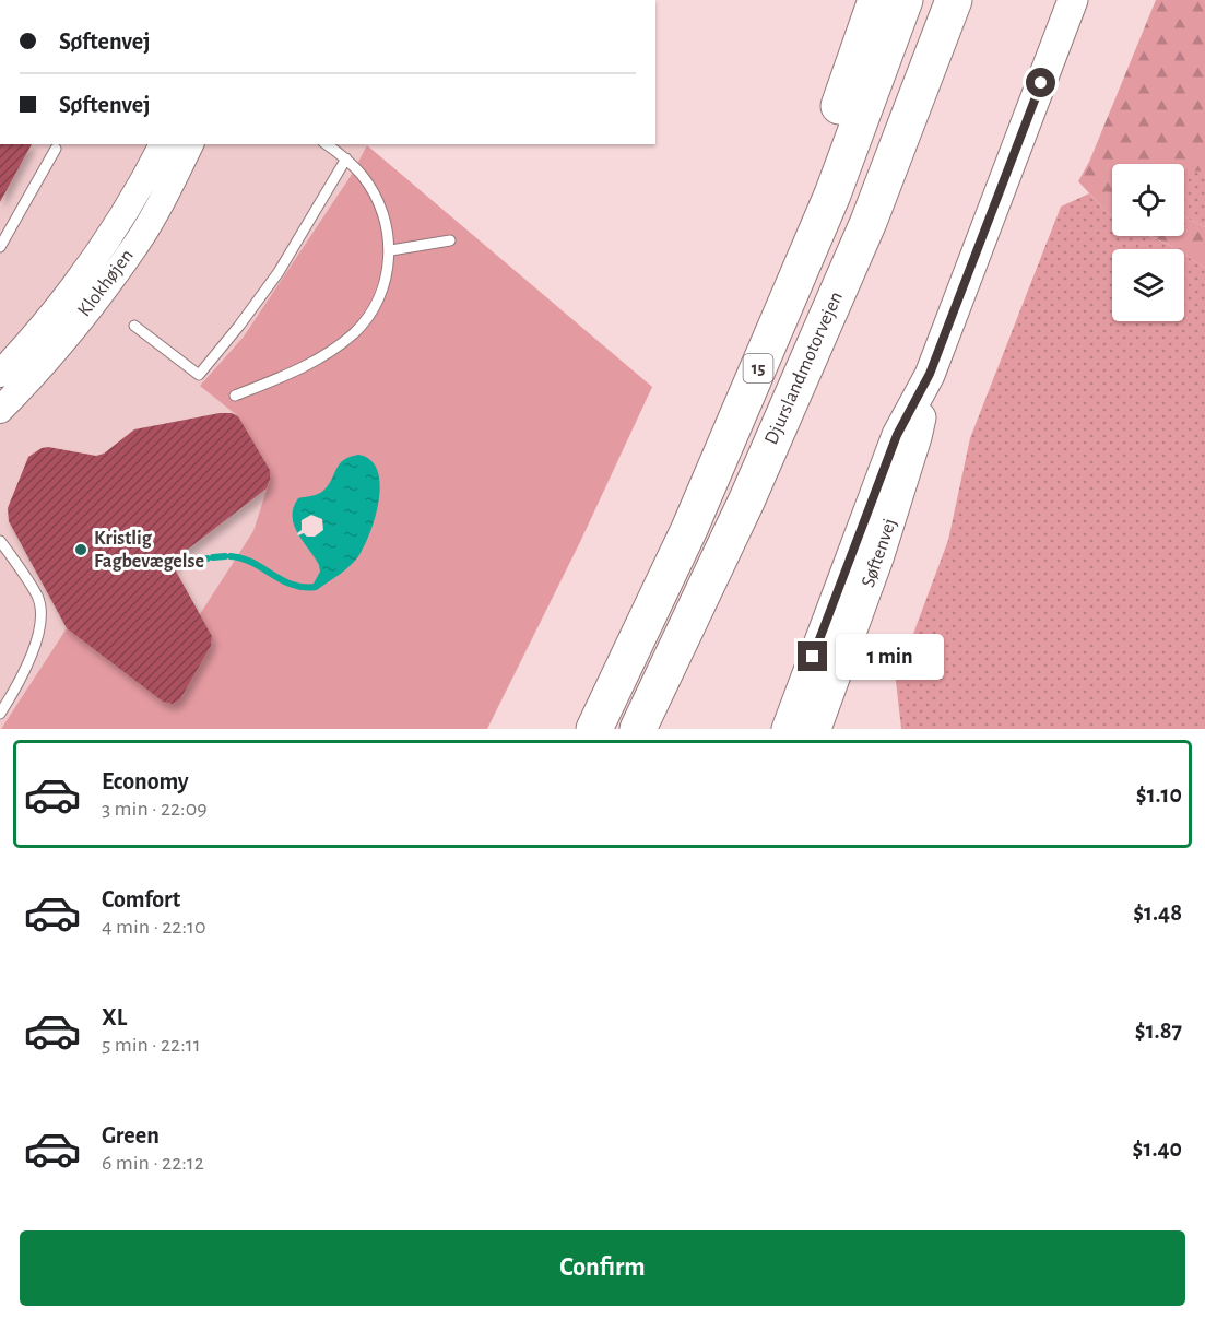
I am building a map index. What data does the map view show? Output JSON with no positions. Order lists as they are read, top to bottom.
{
  "streets": {
    "highway": ["15", "Djurslandmotorvejen"],
    "main road": ["Søftenvej"],
    "street": ["Klokhøjen"]
  },
  "places": ["Kristlig Fagbevægelse"],
  "page": {
    "banner": ["Søftenvej", "Søftenvej"],
    "bubble": "1 min",
    "list": [
      {
        "name": "Economy",
        "note": "3 min · 22:09",
        "value": "$1.10"
      },
      {
        "name": "Comfort",
        "note": "4 min · 22:10",
        "value": "$1.48"
      },
      {
        "name": "XL",
        "note": "5 min · 22:11",
        "value": "$1.87"
      },
      {
        "name": "Green",
        "note": "6 min · 22:12",
        "value": "$1.40"
      }
    ],
    "buttons": "Confirm"
  }
}
